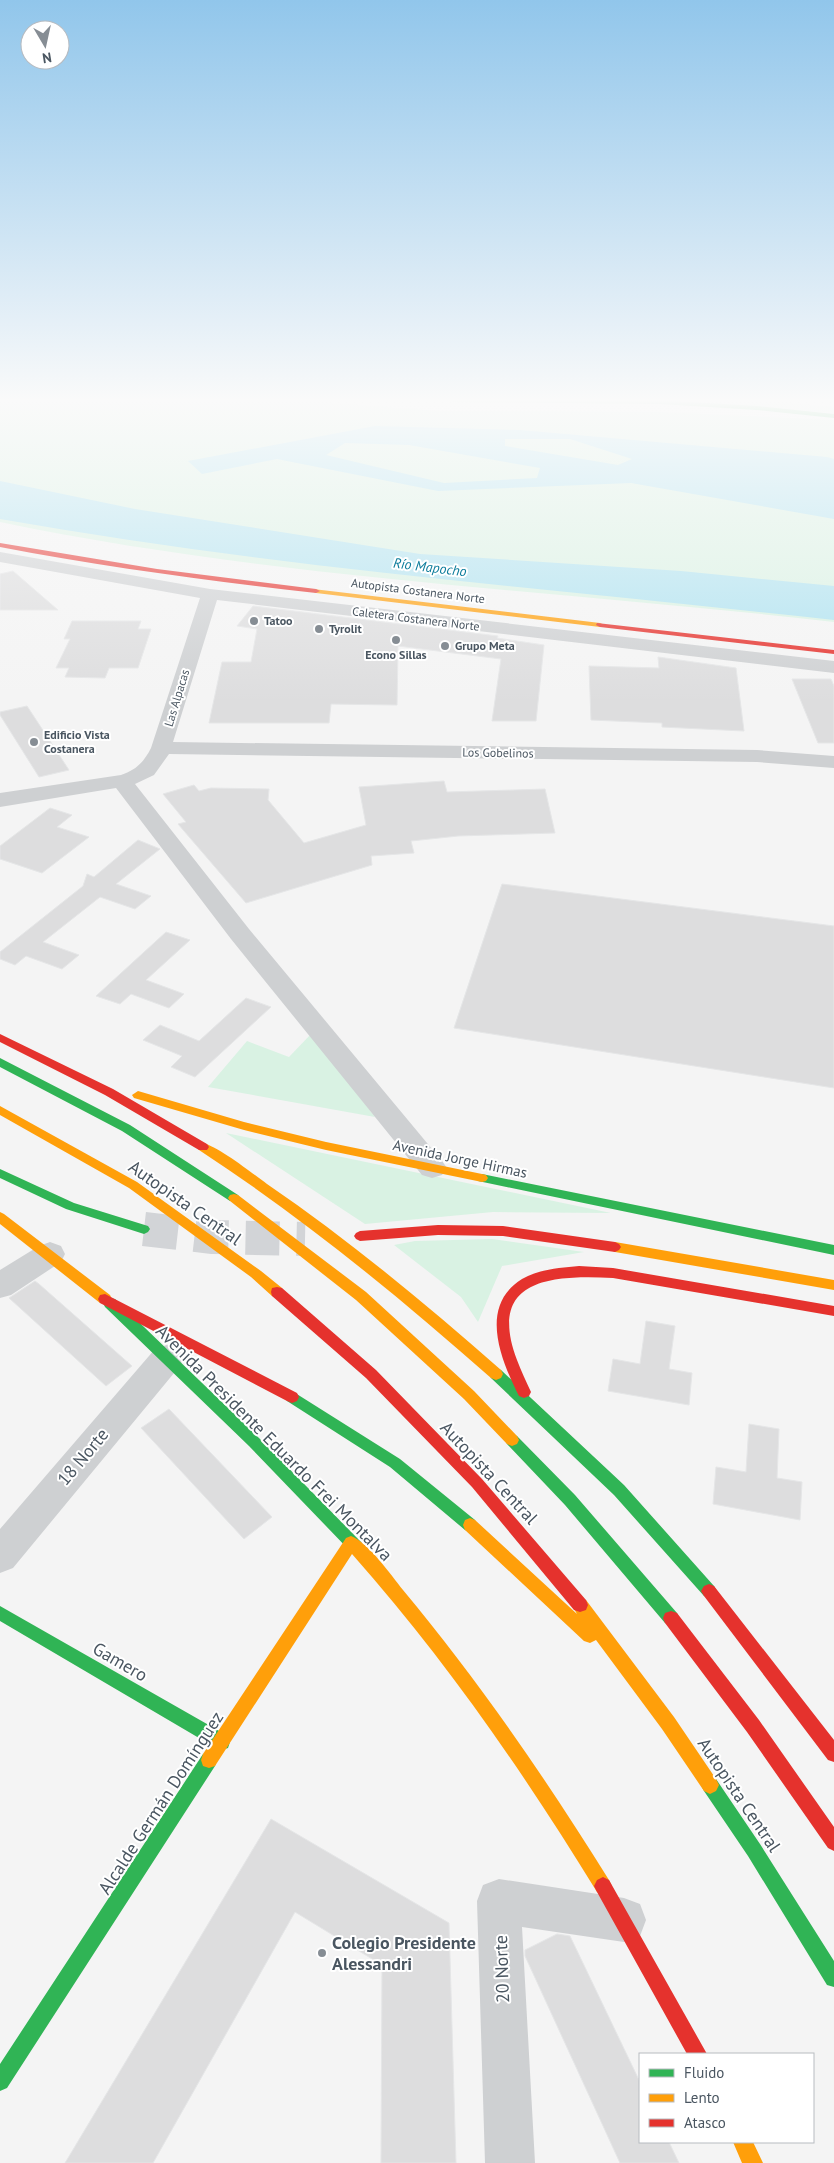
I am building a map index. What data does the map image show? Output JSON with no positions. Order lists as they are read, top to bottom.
{
  "streets": {
    "main road": [
      "Autopista Costanera Norte",
      "Avenida Jorge Hirmas",
      "Autopista Central",
      "Avenida Presidente Eduardo Frei Montalva",
      "Gamero",
      "Alcalde Germán Domínguez"
    ],
    "street": [
      "Caletera Costanera Norte",
      "Las Alpacas",
      "Los Gobelinos",
      "18 Norte",
      "20 Norte"
    ]
  },
  "crossings": [
    ["Caletera Costanera Norte", "Las Alpacas"],
    ["Las Alpacas", "Los Gobelinos"],
    ["Avenida Presidente Eduardo Frei Montalva", "18 Norte"],
    ["Avenida Presidente Eduardo Frei Montalva", "Alcalde Germán Domínguez"],
    ["Avenida Presidente Eduardo Frei Montalva", "20 Norte"],
    ["Gamero", "Alcalde Germán Domínguez"]
  ],
  "water": ["Río Mapocho"],
  "places": [
    "Tatoo",
    "Tyrolit",
    "Econo Sillas",
    "Grupo Meta",
    "Edificio Vista Costanera",
    "Colegio Presidente Alessandri"
  ],
  "legend": ["Fluido", "Lento", "Atasco"],
  "north": "bottom"
}
